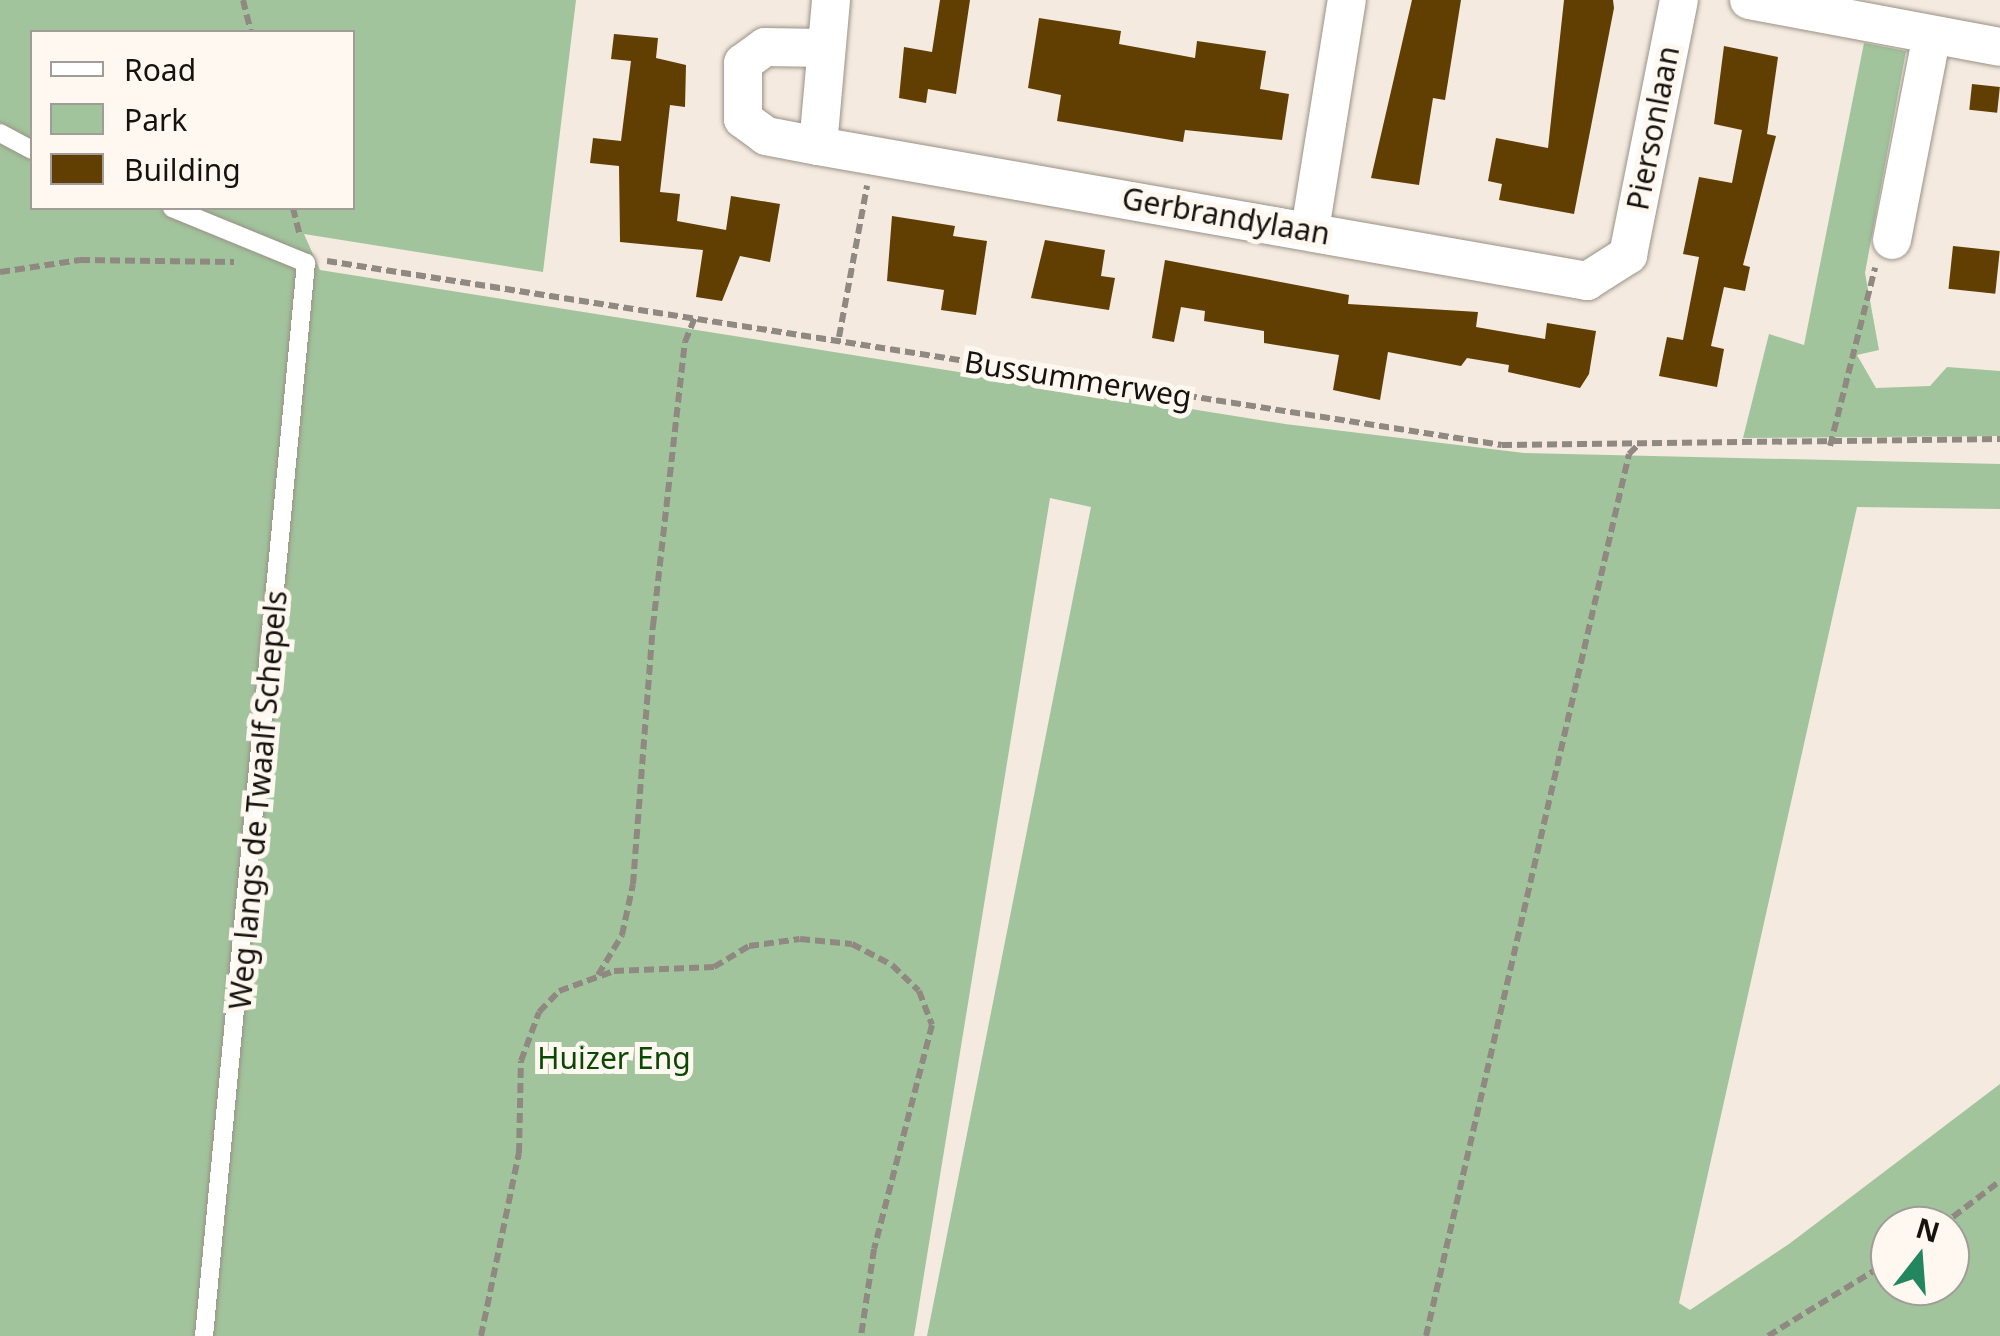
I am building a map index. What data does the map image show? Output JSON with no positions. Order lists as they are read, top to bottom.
{
  "streets": {
    "street": ["Piersonlaan", "Gerbrandylaan"],
    "lane": ["Weg langs de Twaalf Schepels"],
    "path": ["Bussummerweg"]
  },
  "crossings": [
    ["Piersonlaan", "Gerbrandylaan"],
    ["Bussummerweg", "Weg langs de Twaalf Schepels"]
  ],
  "parks": ["Huizer Eng"],
  "legend": ["Road", "Park", "Building"],
  "north": "top"
}
